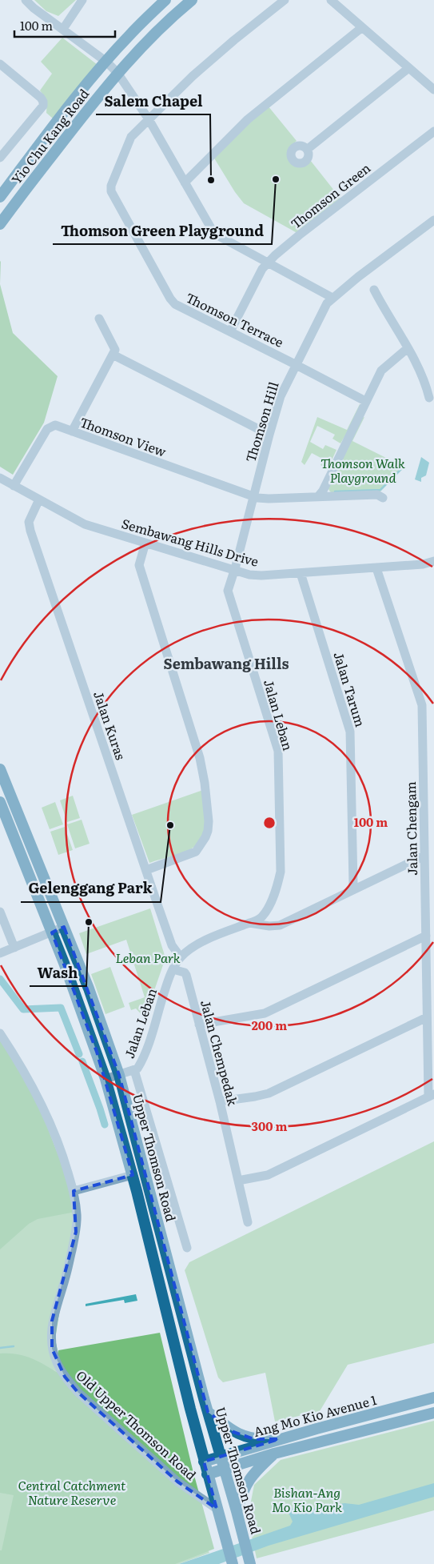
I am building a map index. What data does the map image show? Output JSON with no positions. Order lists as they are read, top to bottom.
{
  "streets": {
    "main road": ["Yio Chu Kang Road", "Upper Thomson Road", "Ang Mo Kio Avenue 1"],
    "street": [
      "Thomson Green",
      "Thomson Terrace",
      "Thomson Hill",
      "Thomson View",
      "Sembawang Hills Drive",
      "Jalan Tarum",
      "Jalan Leban",
      "Jalan Kuras",
      "Jalan Chengam",
      "Jalan Chempedak",
      "Old Upper Thomson Road"
    ]
  },
  "crossings": [
    ["Thomson Green", "Thomson Terrace"],
    ["Thomson Terrace", "Thomson Hill"],
    ["Thomson Hill", "Thomson View"],
    ["Thomson Hill", "Sembawang Hills Drive"],
    ["Thomson Hill", "Jalan Leban"],
    ["Thomson View", "Sembawang Hills Drive"],
    ["Sembawang Hills Drive", "Jalan Tarum"],
    ["Sembawang Hills Drive", "Jalan Leban"],
    ["Sembawang Hills Drive", "Jalan Kuras"],
    ["Sembawang Hills Drive", "Jalan Chengam"],
    ["Jalan Leban", "Jalan Kuras"],
    ["Jalan Leban", "Jalan Chempedak"],
    ["Jalan Leban", "Upper Thomson Road"],
    ["Upper Thomson Road", "Ang Mo Kio Avenue 1"],
    ["Upper Thomson Road", "Old Upper Thomson Road"]
  ],
  "districts": ["Sembawang Hills"],
  "parks": [
    "Thomson Walk Playground",
    "Leban Park",
    "Central Catchment Nature Reserve",
    "Bishan-Ang Mo Kio Park"
  ],
  "places": [
    "Thomson Green Playground",
    "Salem Chapel",
    "Gelenggang Park",
    "Wash"
  ],
  "scale_bar": "100 m",
  "rings": ["100 m", "200 m", "300 m"]
}
